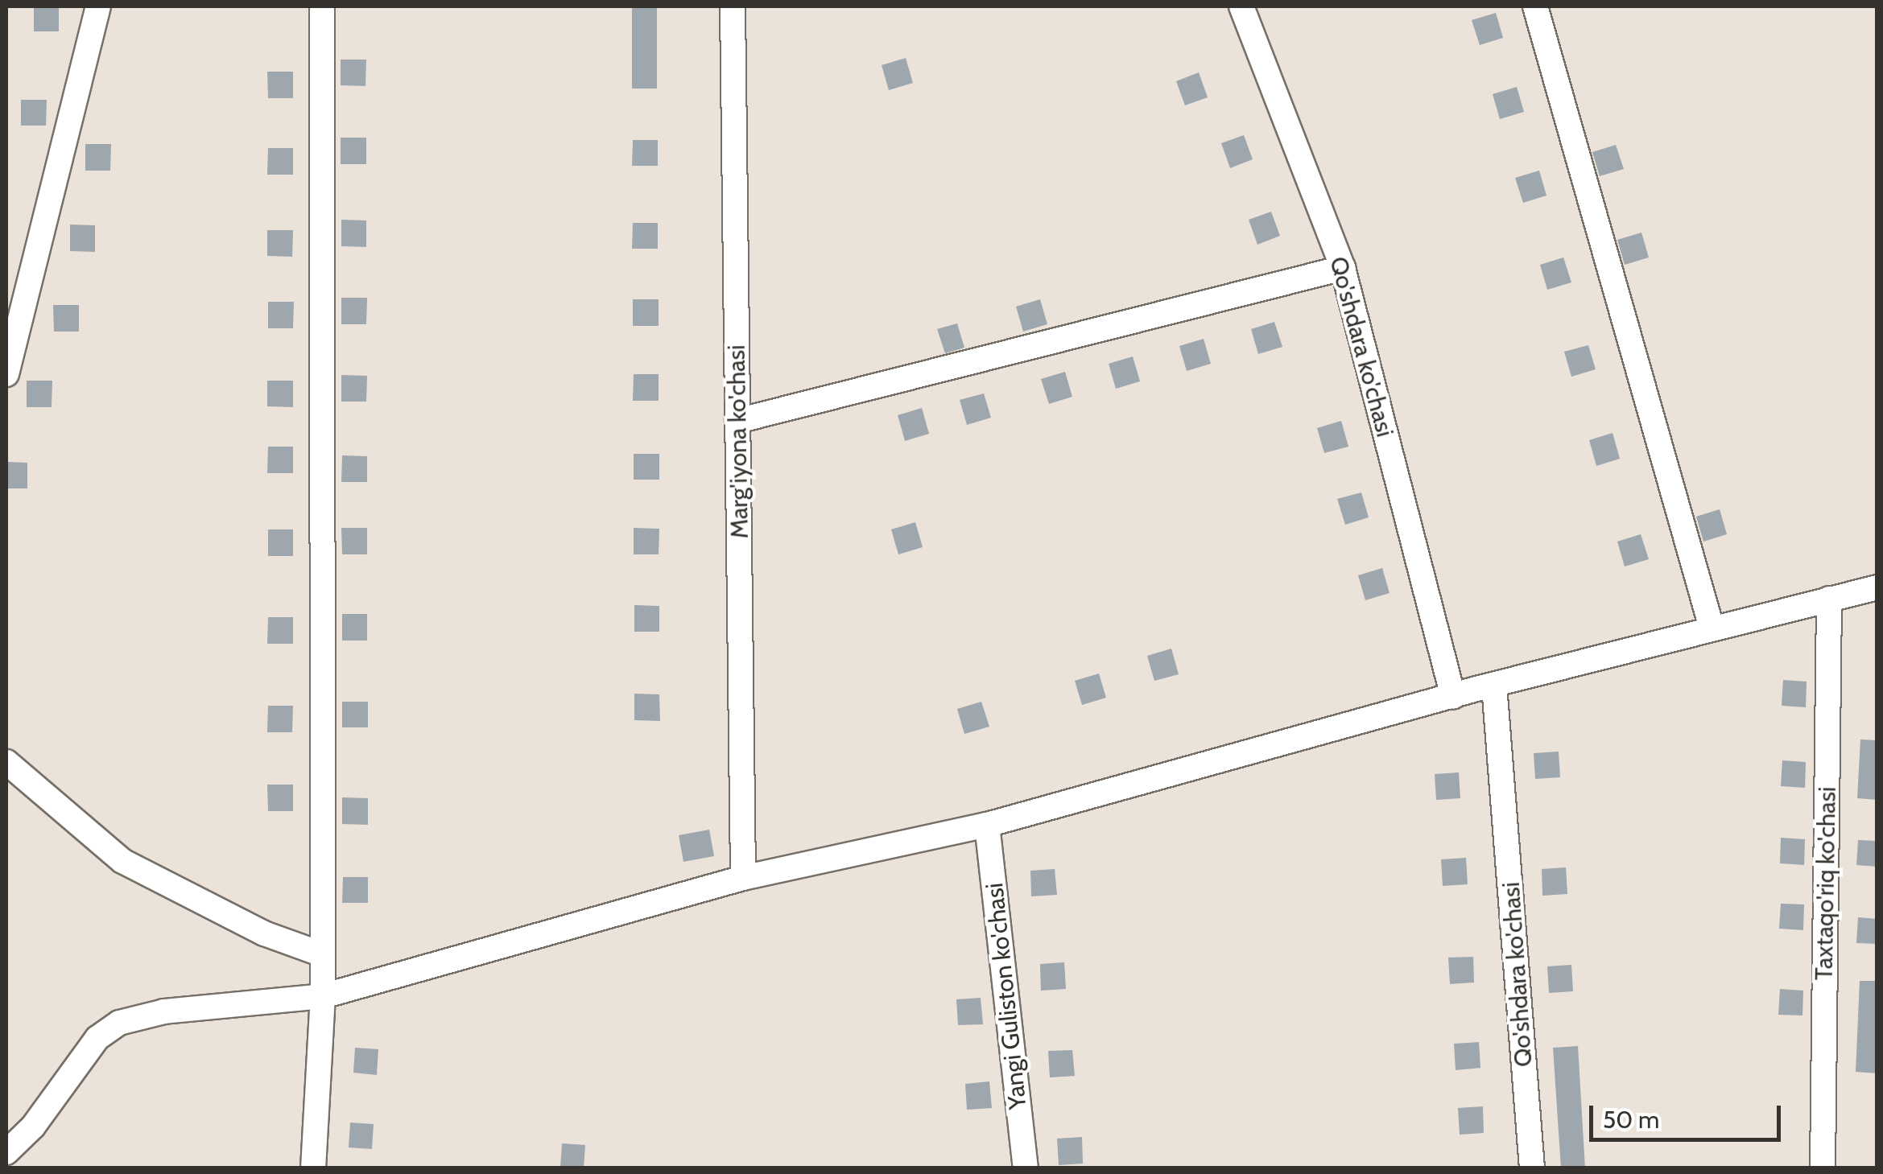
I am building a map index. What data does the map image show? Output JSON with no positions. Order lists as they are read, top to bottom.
{
  "streets": {
    "street": [
      "Qo'shdara ko'chasi",
      "Marg'iyona ko'chasi",
      "Taxtaqo'riq ko'chasi",
      "Yangi Guliston ko'chasi"
    ]
  },
  "scale_bar": "50 m"
}
